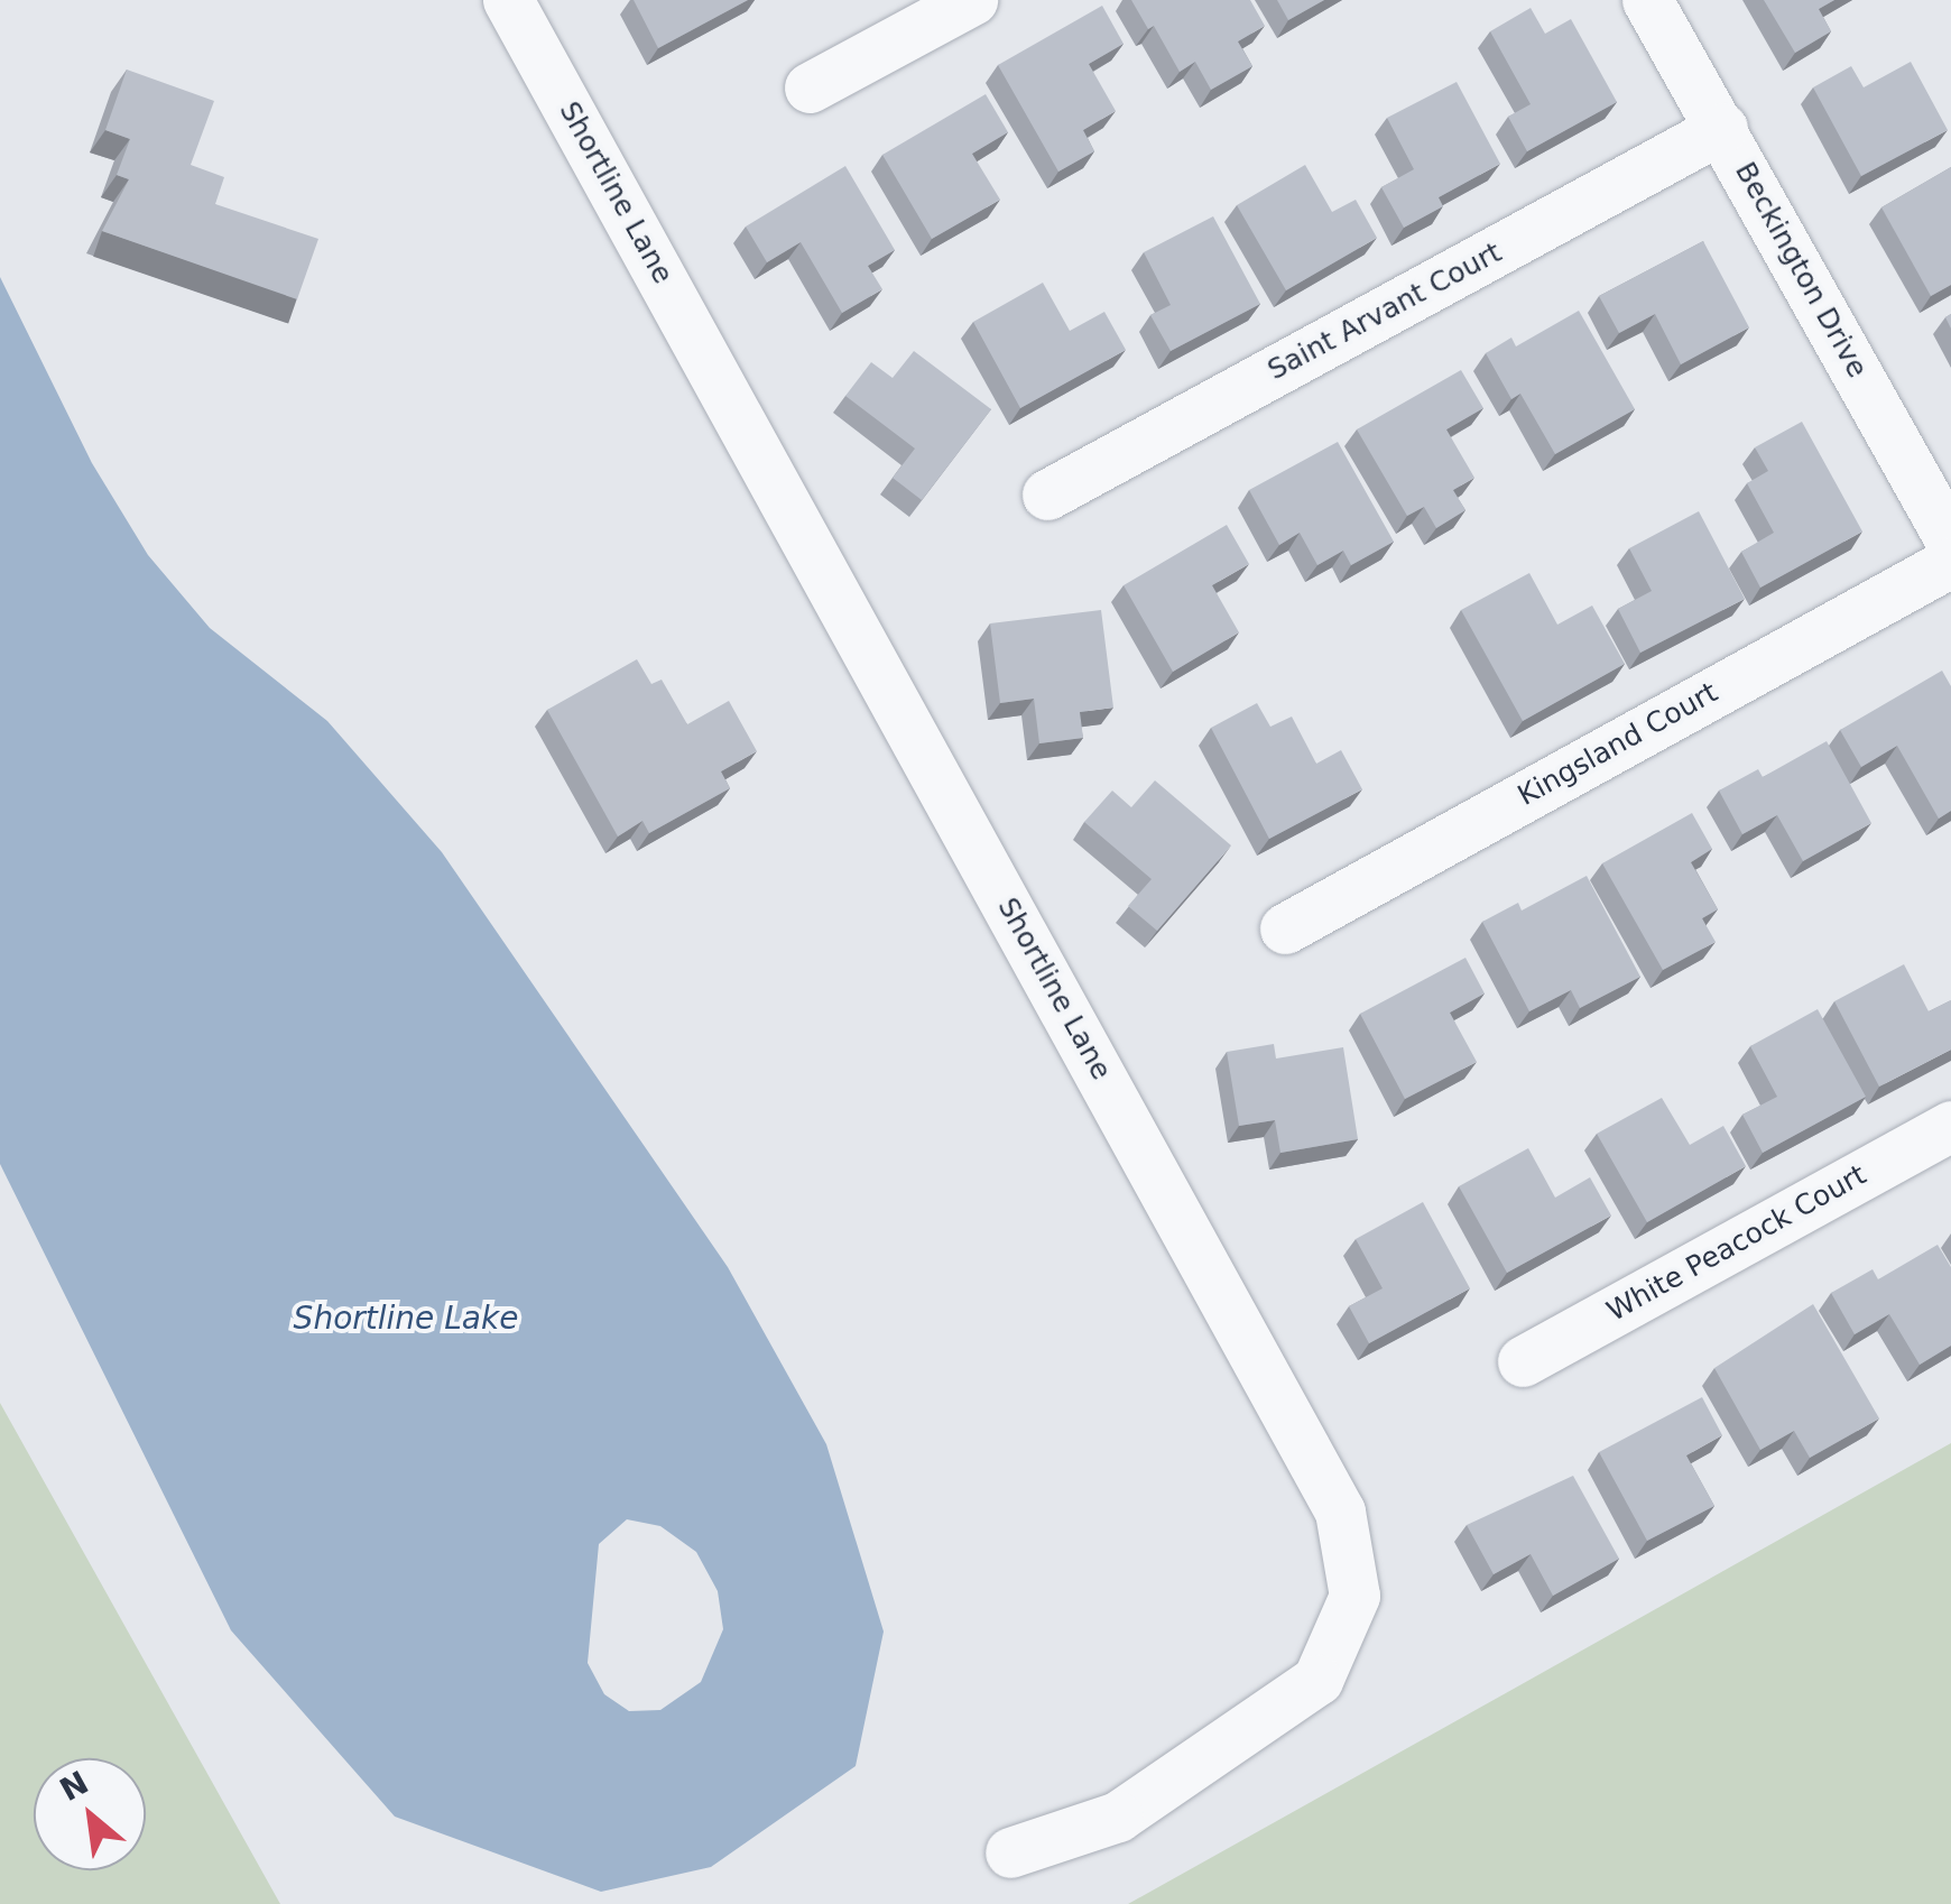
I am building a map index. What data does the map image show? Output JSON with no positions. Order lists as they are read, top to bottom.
{
  "streets": {
    "street": [
      "Shortline Lane",
      "Beckington Drive",
      "Saint Arvant Court",
      "Kingsland Court",
      "White Peacock Court"
    ]
  },
  "crossings": [
    ["Beckington Drive", "Saint Arvant Court"]
  ],
  "water": ["Shortline Lake"],
  "north": "top left"
}
